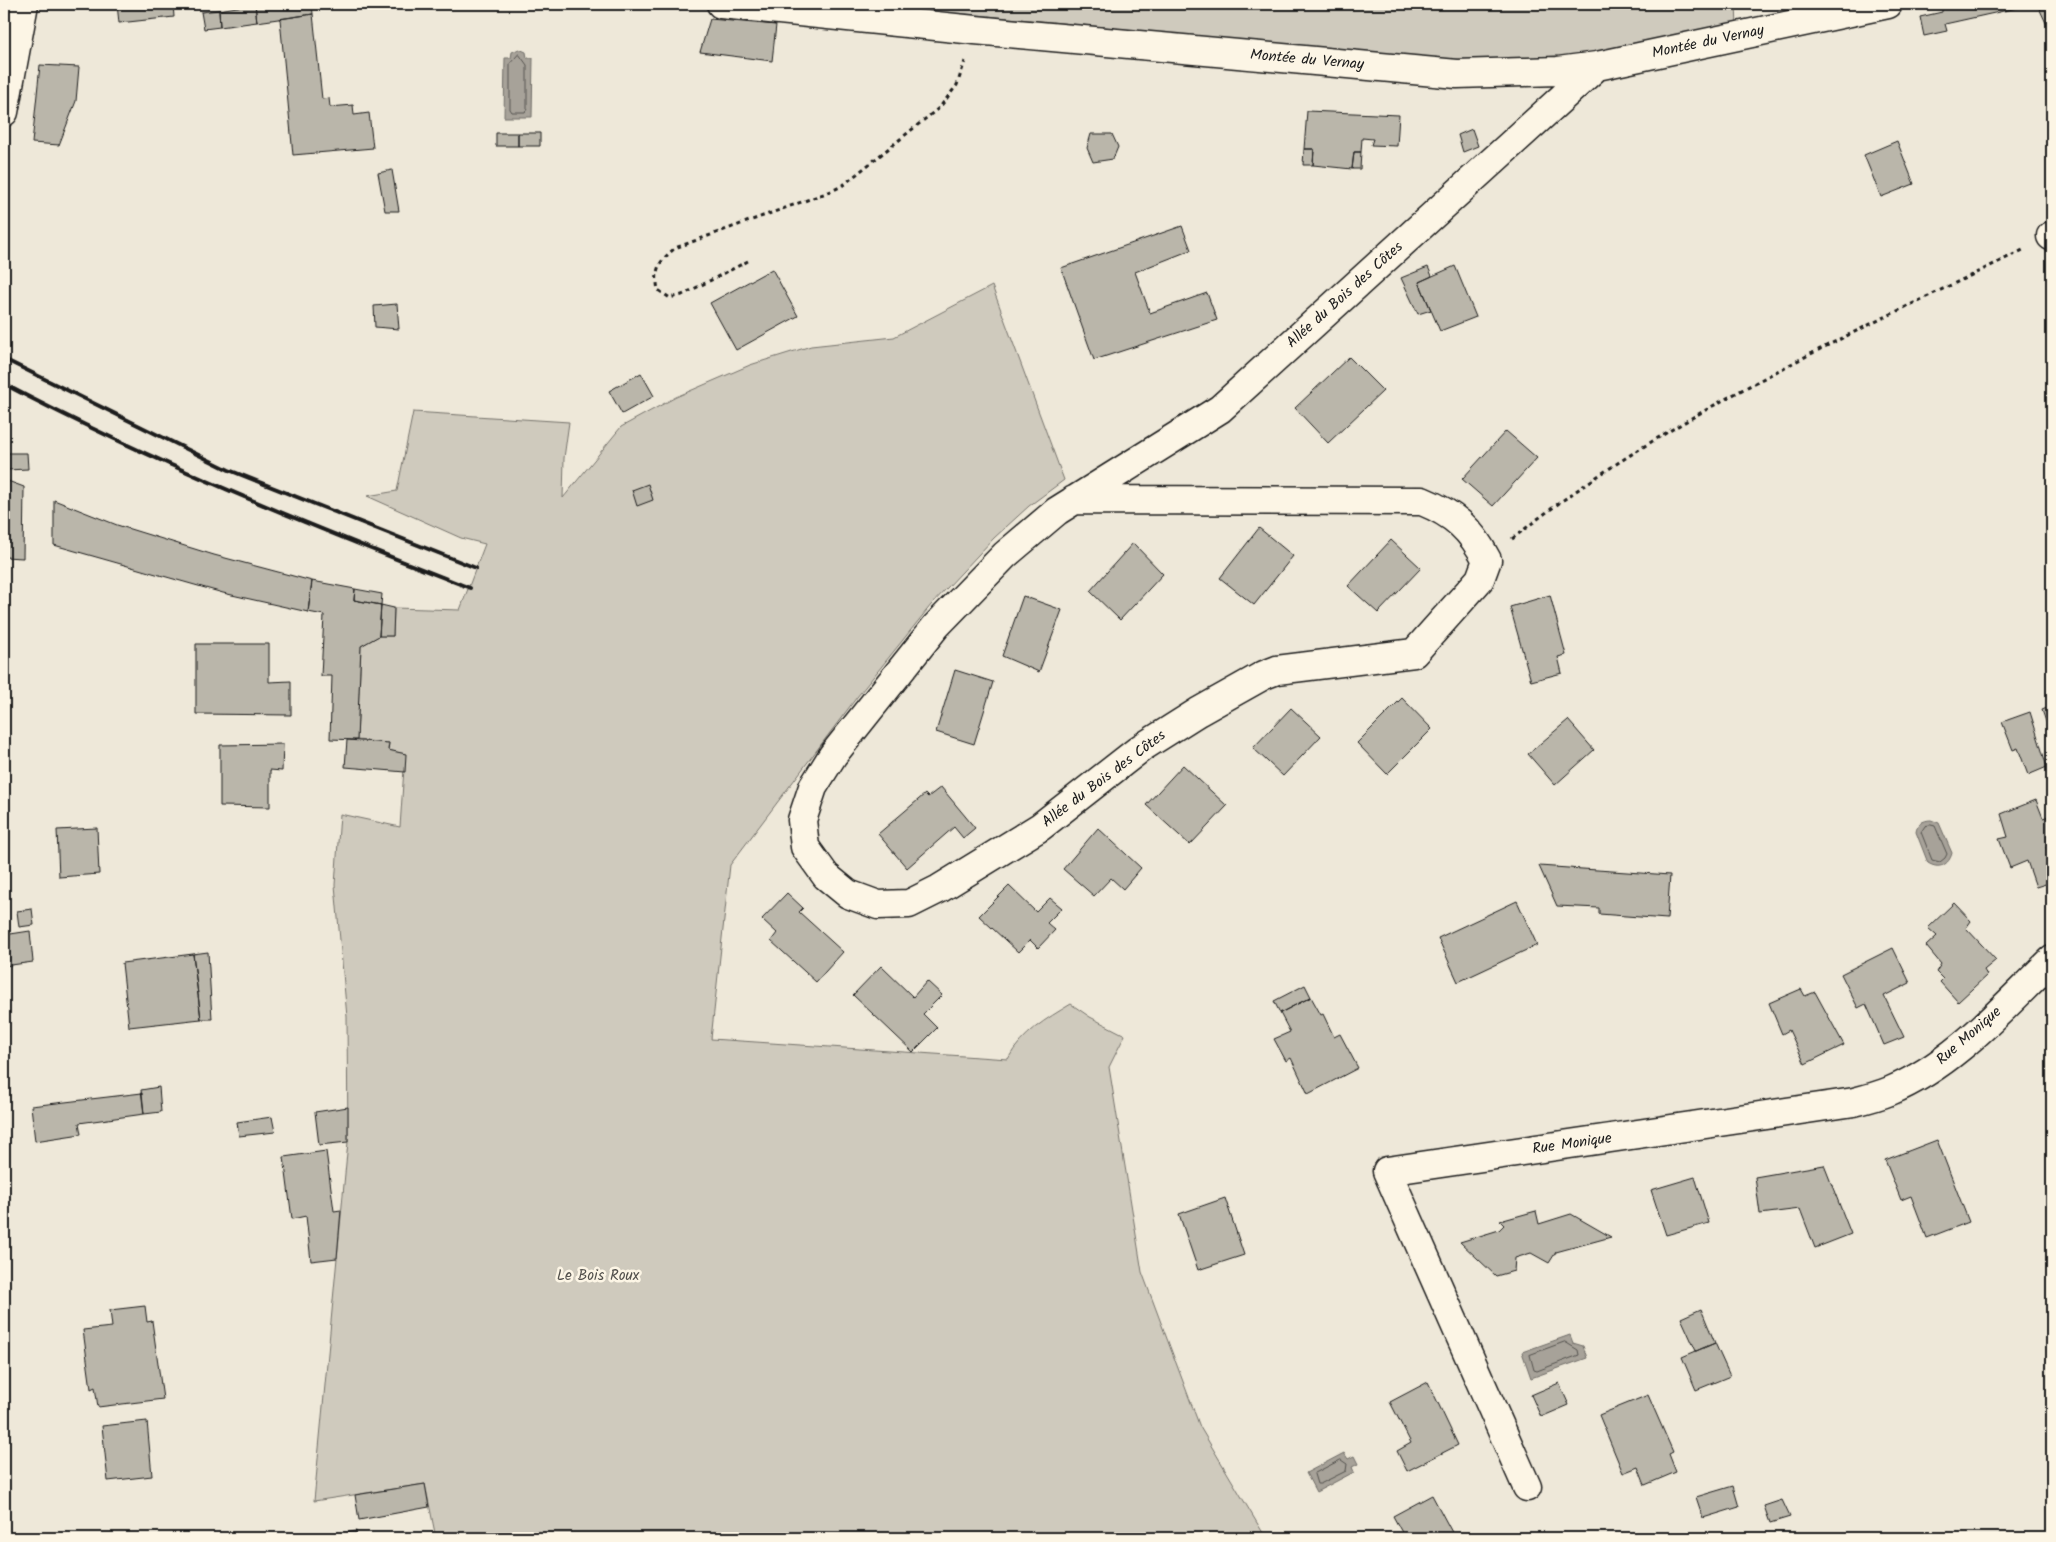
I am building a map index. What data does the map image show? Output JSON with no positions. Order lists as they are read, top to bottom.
{
  "streets": {
    "street": ["Montée du Vernay", "Allée du Bois des Côtes", "Rue Monique"]
  },
  "crossings": [
    ["Montée du Vernay", "Allée du Bois des Côtes"]
  ],
  "parks": ["Le Bois Roux"]
}
